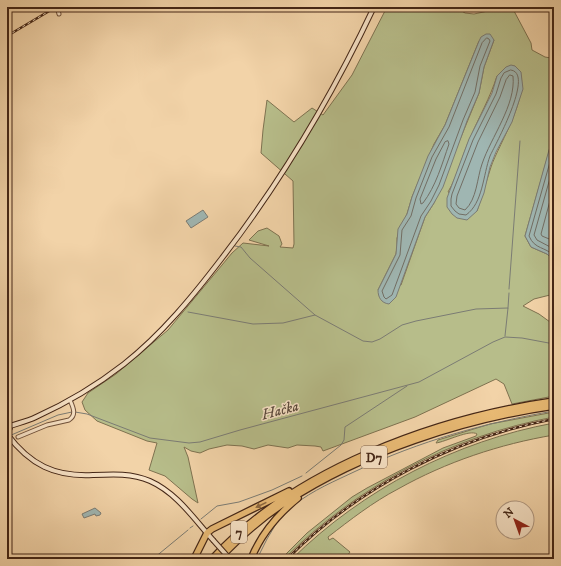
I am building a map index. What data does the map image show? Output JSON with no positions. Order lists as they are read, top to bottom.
{
  "streets": {
    "highway": ["D7", "7"]
  },
  "crossings": [
    ["D7", "7"]
  ],
  "water": ["Hačka"],
  "north": "top left"
}
